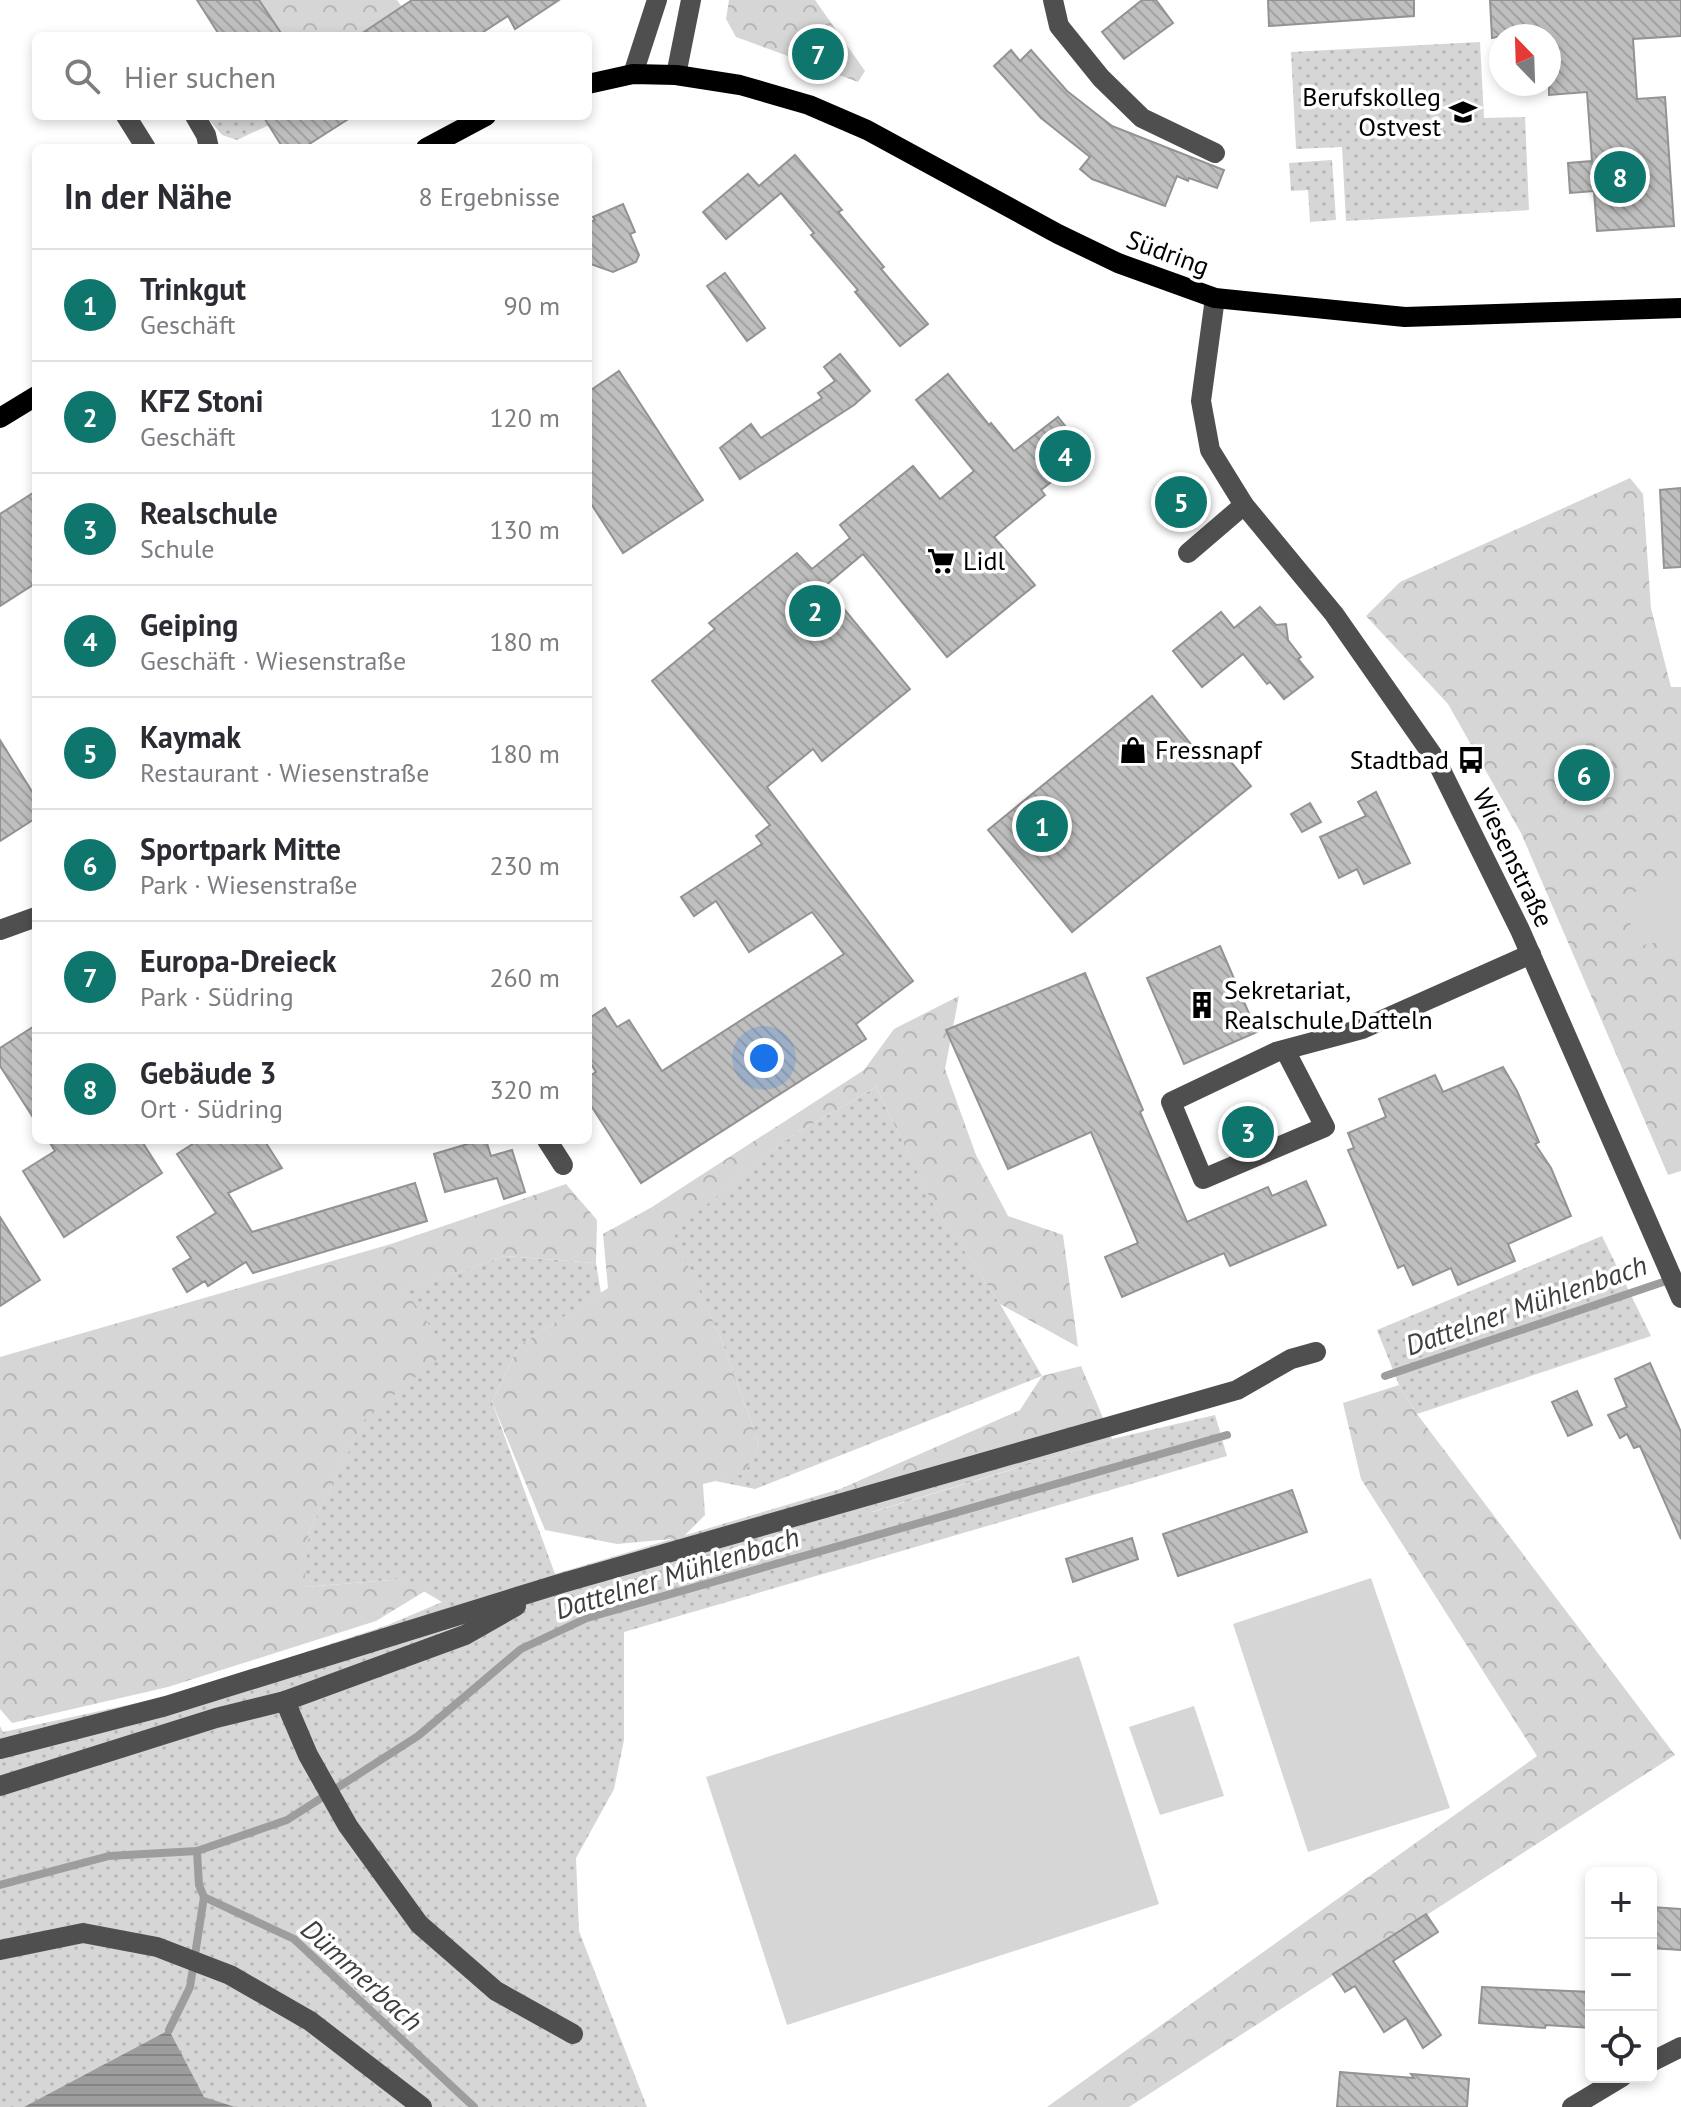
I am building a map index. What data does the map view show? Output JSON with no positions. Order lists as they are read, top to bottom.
{
  "streets": {
    "main road": ["Südring"],
    "street": ["Wiesenstraße"]
  },
  "crossings": [
    ["Südring", "Wiesenstraße"]
  ],
  "water": ["Dattelner Mühlenbach", "Dümmerbach"],
  "places": {
    "school or university": ["Berufskolleg Ostvest"],
    "supermarket": ["Lidl"],
    "shop": ["Fressnapf"],
    "bus stop": ["Stadtbad"],
    "building": ["Sekretariat, Realschule Datteln"]
  },
  "north": "top left",
  "page": {
    "pins": [
      "7",
      "8",
      "4",
      "5",
      "2",
      "6",
      "1",
      "3"
    ],
    "search": "Hier suchen",
    "heading": ["In der Nähe", "8 Ergebnisse"],
    "list": [
      {
        "mark": "1",
        "name": "Trinkgut",
        "note": "Geschäft",
        "value": "90 m"
      },
      {
        "mark": "2",
        "name": "KFZ Stoni",
        "note": "Geschäft",
        "value": "120 m"
      },
      {
        "mark": "3",
        "name": "Realschule",
        "note": "Schule",
        "value": "130 m"
      },
      {
        "mark": "4",
        "name": "Geiping",
        "note": "Geschäft · Wiesenstraße",
        "value": "180 m"
      },
      {
        "mark": "5",
        "name": "Kaymak",
        "note": "Restaurant · Wiesenstraße",
        "value": "180 m"
      },
      {
        "mark": "6",
        "name": "Sportpark Mitte",
        "note": "Park · Wiesenstraße",
        "value": "230 m"
      },
      {
        "mark": "7",
        "name": "Europa-Dreieck",
        "note": "Park · Südring",
        "value": "260 m"
      },
      {
        "mark": "8",
        "name": "Gebäude 3",
        "note": "Ort · Südring",
        "value": "320 m"
      }
    ],
    "map_buttons": ["+", "−"]
  }
}
